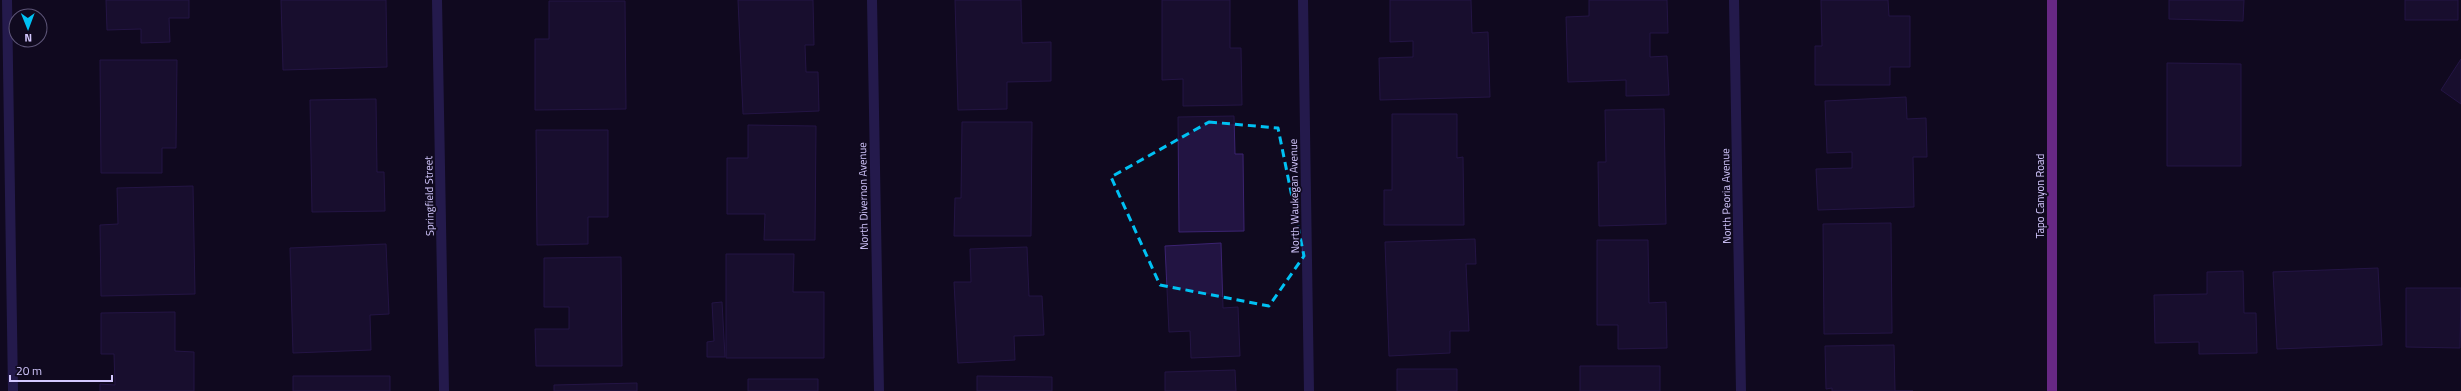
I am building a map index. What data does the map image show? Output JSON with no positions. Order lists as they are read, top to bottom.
{
  "streets": {
    "main road": ["Tapo Canyon Road"],
    "street": [
      "Springfield Street",
      "North Divernon Avenue",
      "North Waukegan Avenue",
      "North Peoria Avenue"
    ]
  },
  "scale_bar": "20 m",
  "north": "bottom"
}
